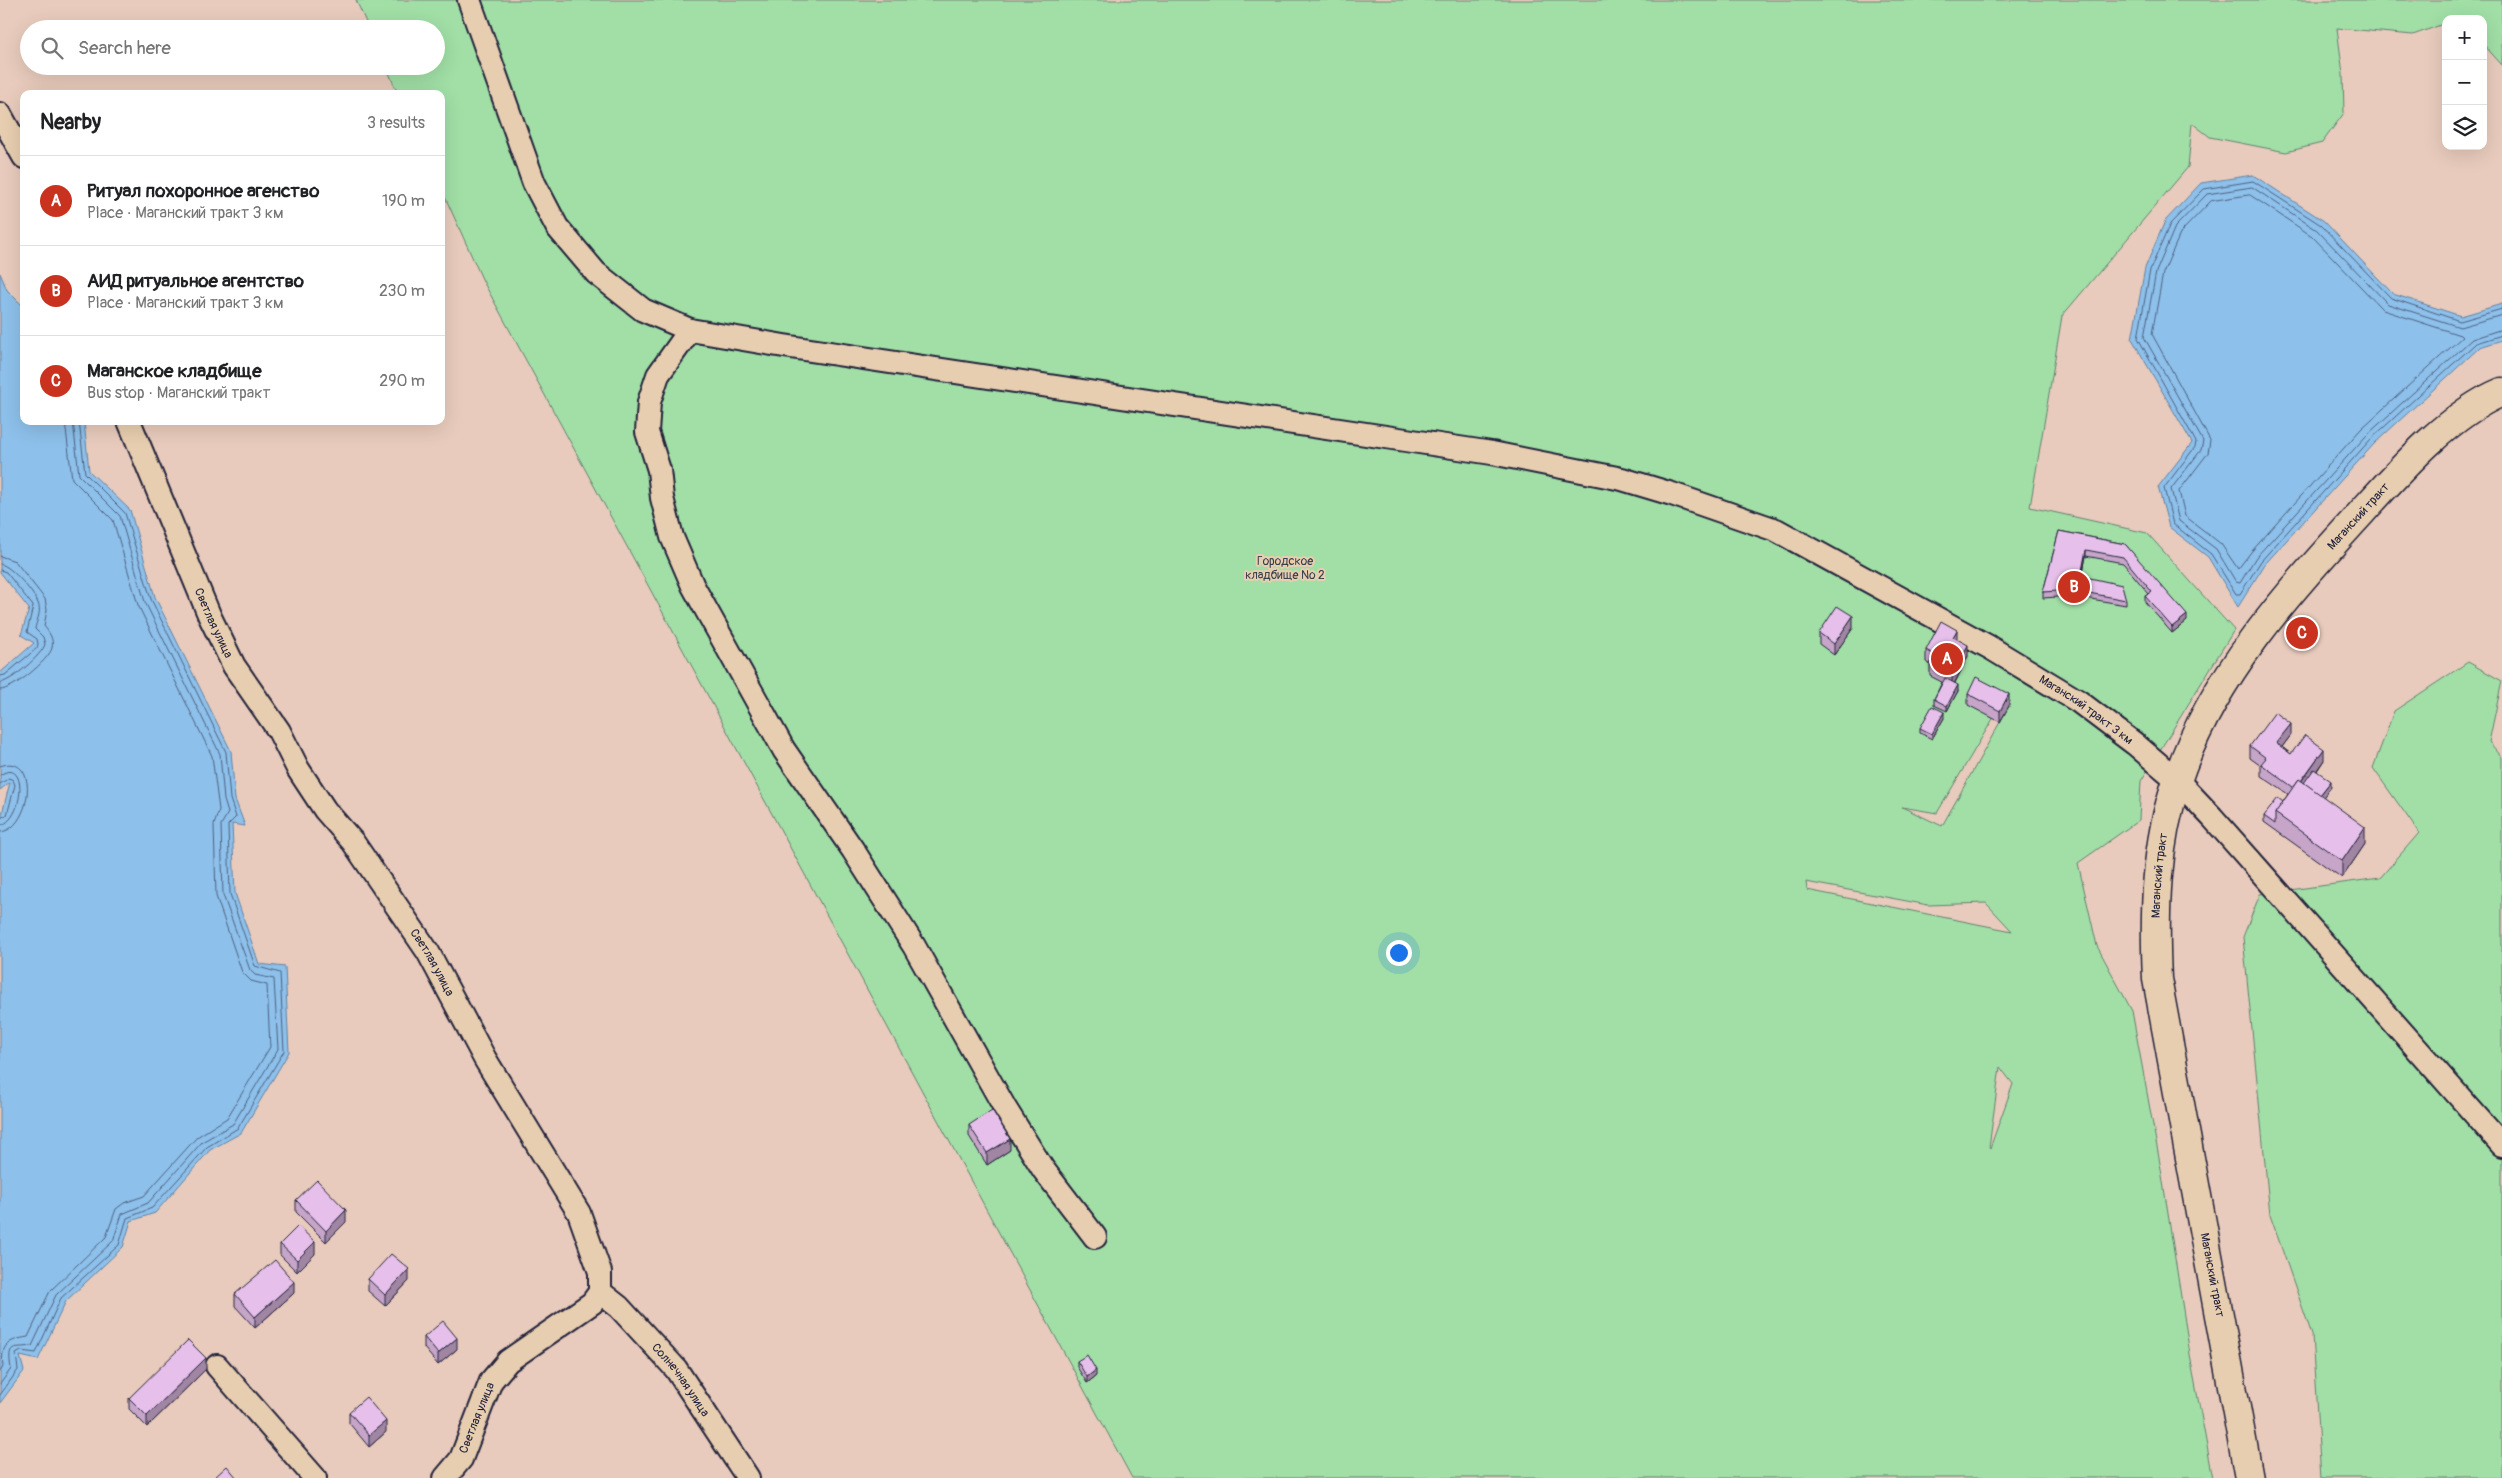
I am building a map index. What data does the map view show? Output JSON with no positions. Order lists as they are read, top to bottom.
{
  "streets": {
    "main road": ["Маганский тракт"],
    "street": ["Светлая улица", "Маганский тракт 3 км", "Солнечная улица"]
  },
  "crossings": [
    ["Маганский тракт", "Маганский тракт 3 км"],
    ["Светлая улица", "Солнечная улица"]
  ],
  "parks": ["Городское кладбище № 2"],
  "page": {
    "map_buttons": ["+", "−"],
    "search": "Search here",
    "heading": ["Nearby", "3 results"],
    "list": [
      {
        "mark": "A",
        "name": "Ритуал похоронное агенство",
        "note": "Place · Маганский тракт 3 км",
        "value": "190 m"
      },
      {
        "mark": "B",
        "name": "АИД ритуальное агентство",
        "note": "Place · Маганский тракт 3 км",
        "value": "230 m"
      },
      {
        "mark": "C",
        "name": "Маганское кладбище",
        "note": "Bus stop · Маганский тракт",
        "value": "290 m"
      }
    ],
    "pins": ["B", "C", "A"]
  }
}
